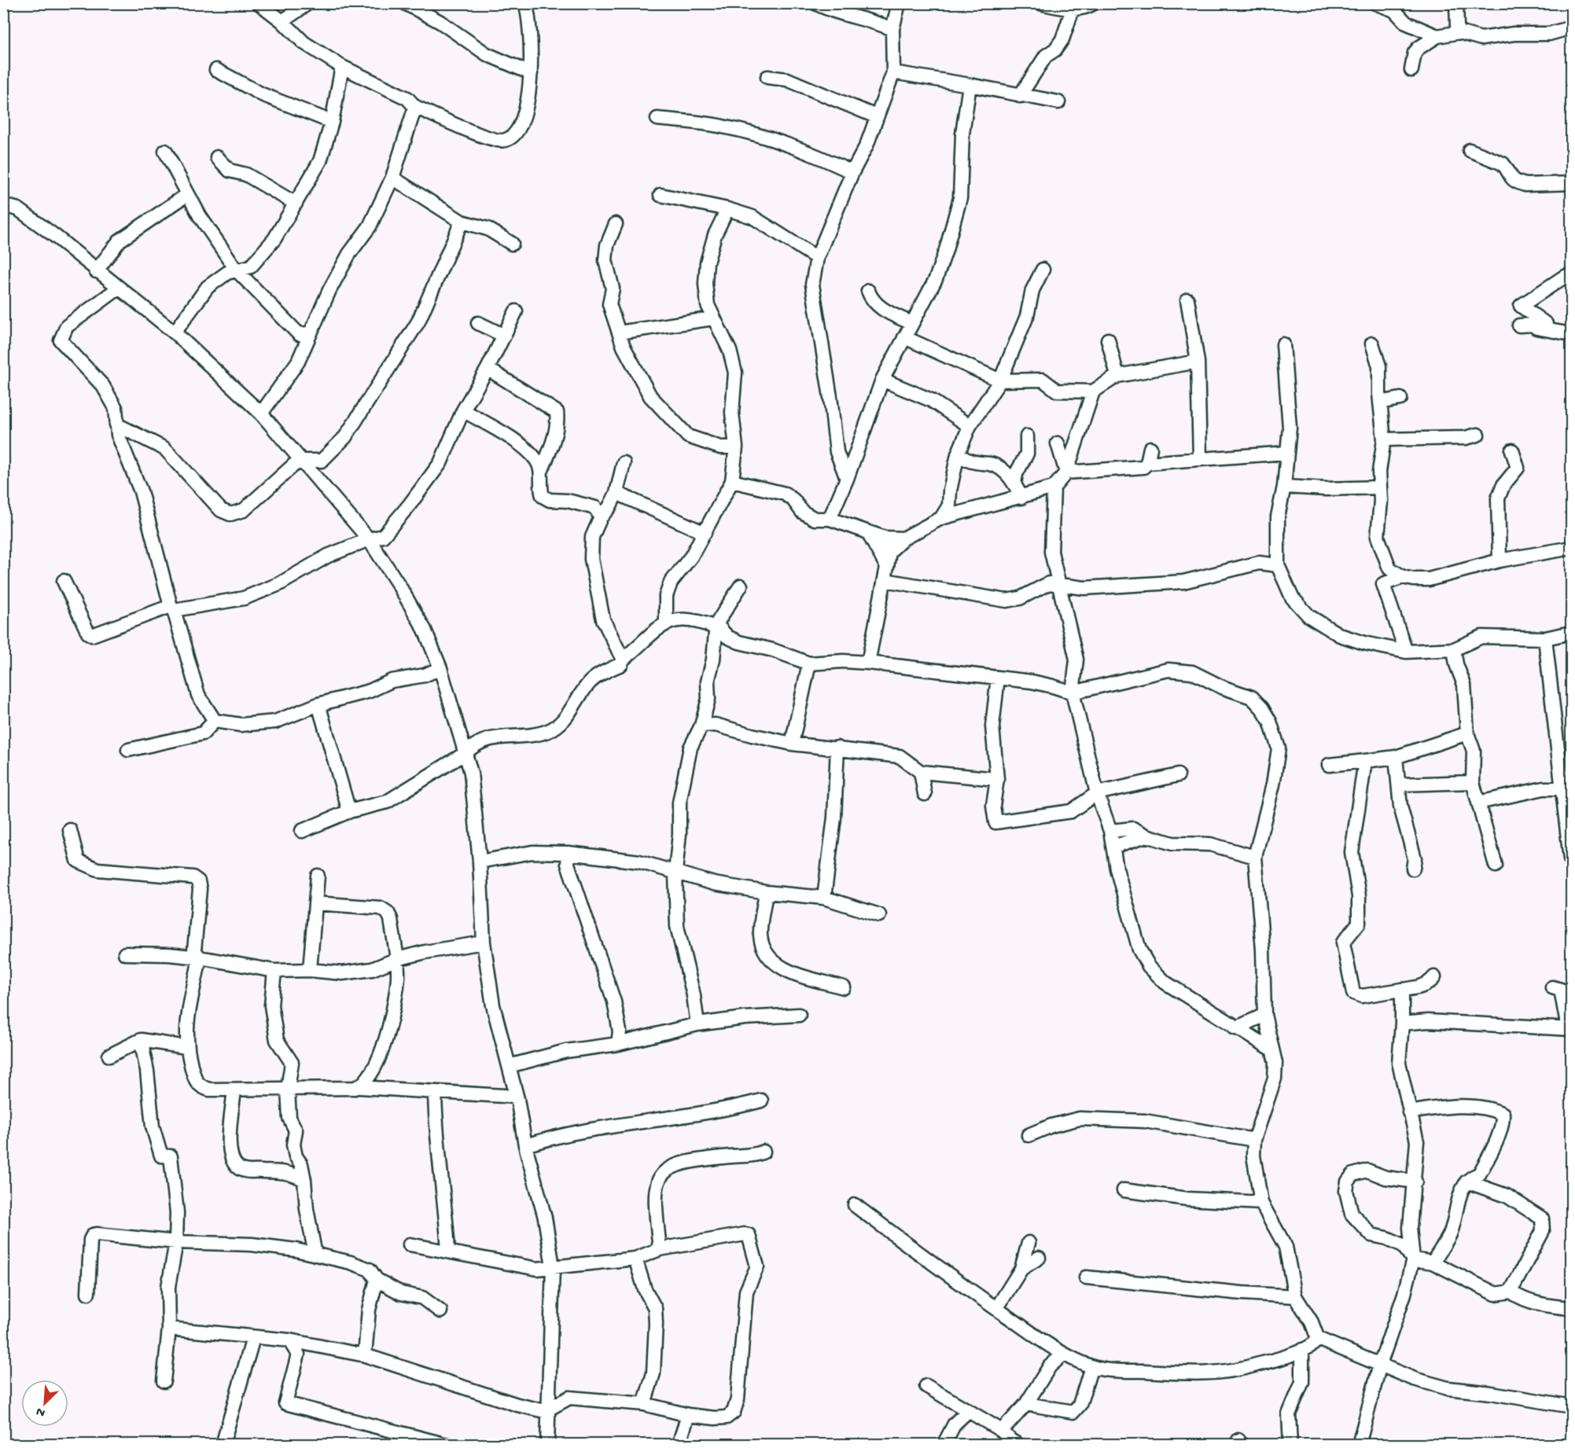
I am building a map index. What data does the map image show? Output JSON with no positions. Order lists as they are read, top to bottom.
{
  "north": "bottom left"
}
